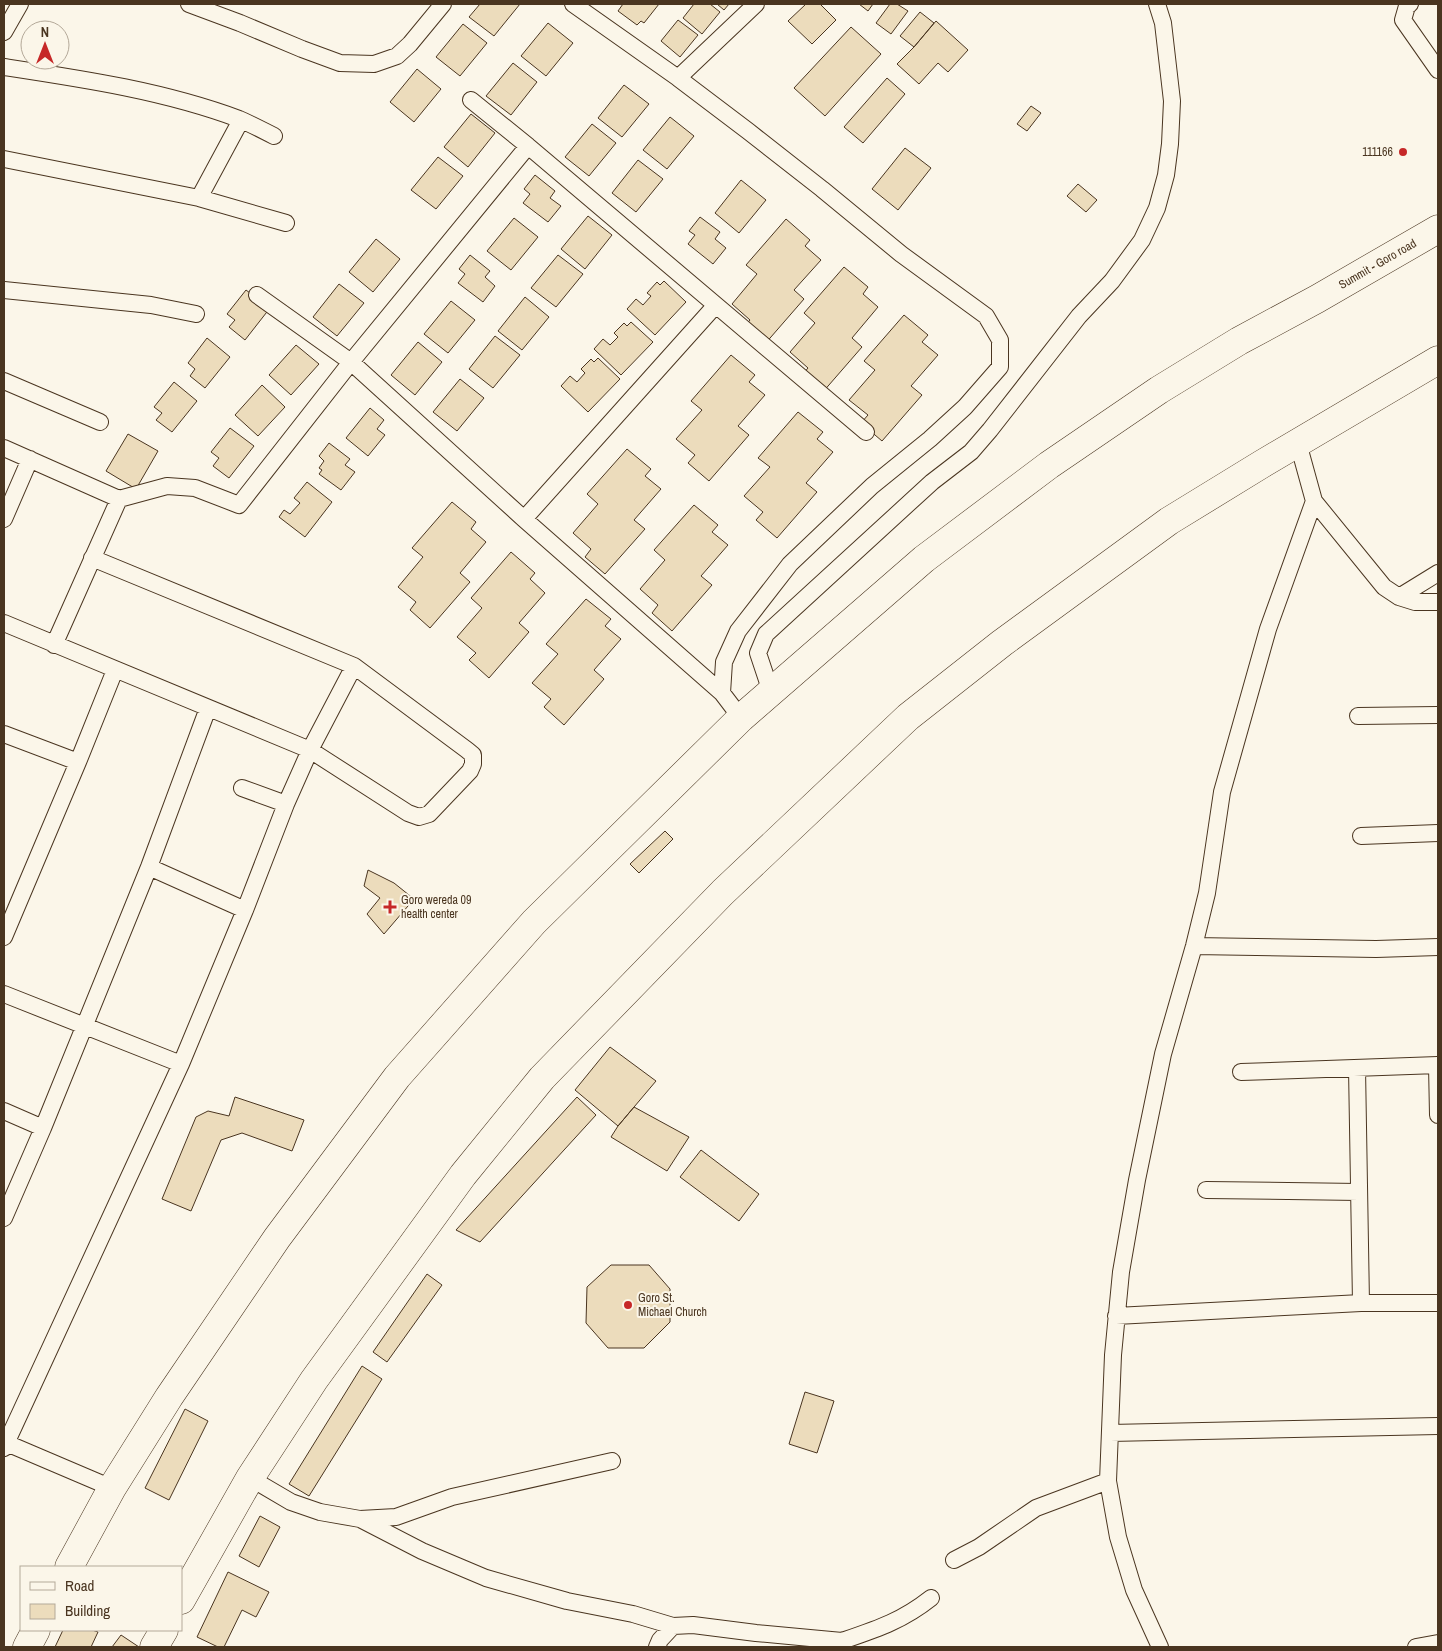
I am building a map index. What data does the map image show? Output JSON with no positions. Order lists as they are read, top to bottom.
{
  "streets": {
    "highway": ["Summit - Goro road"]
  },
  "places": {
    "other": ["111166", "Goro St. Michael Church"],
    "health": ["Goro wereda 09 health center"]
  },
  "legend": ["Road", "Building"],
  "north": "top"
}
